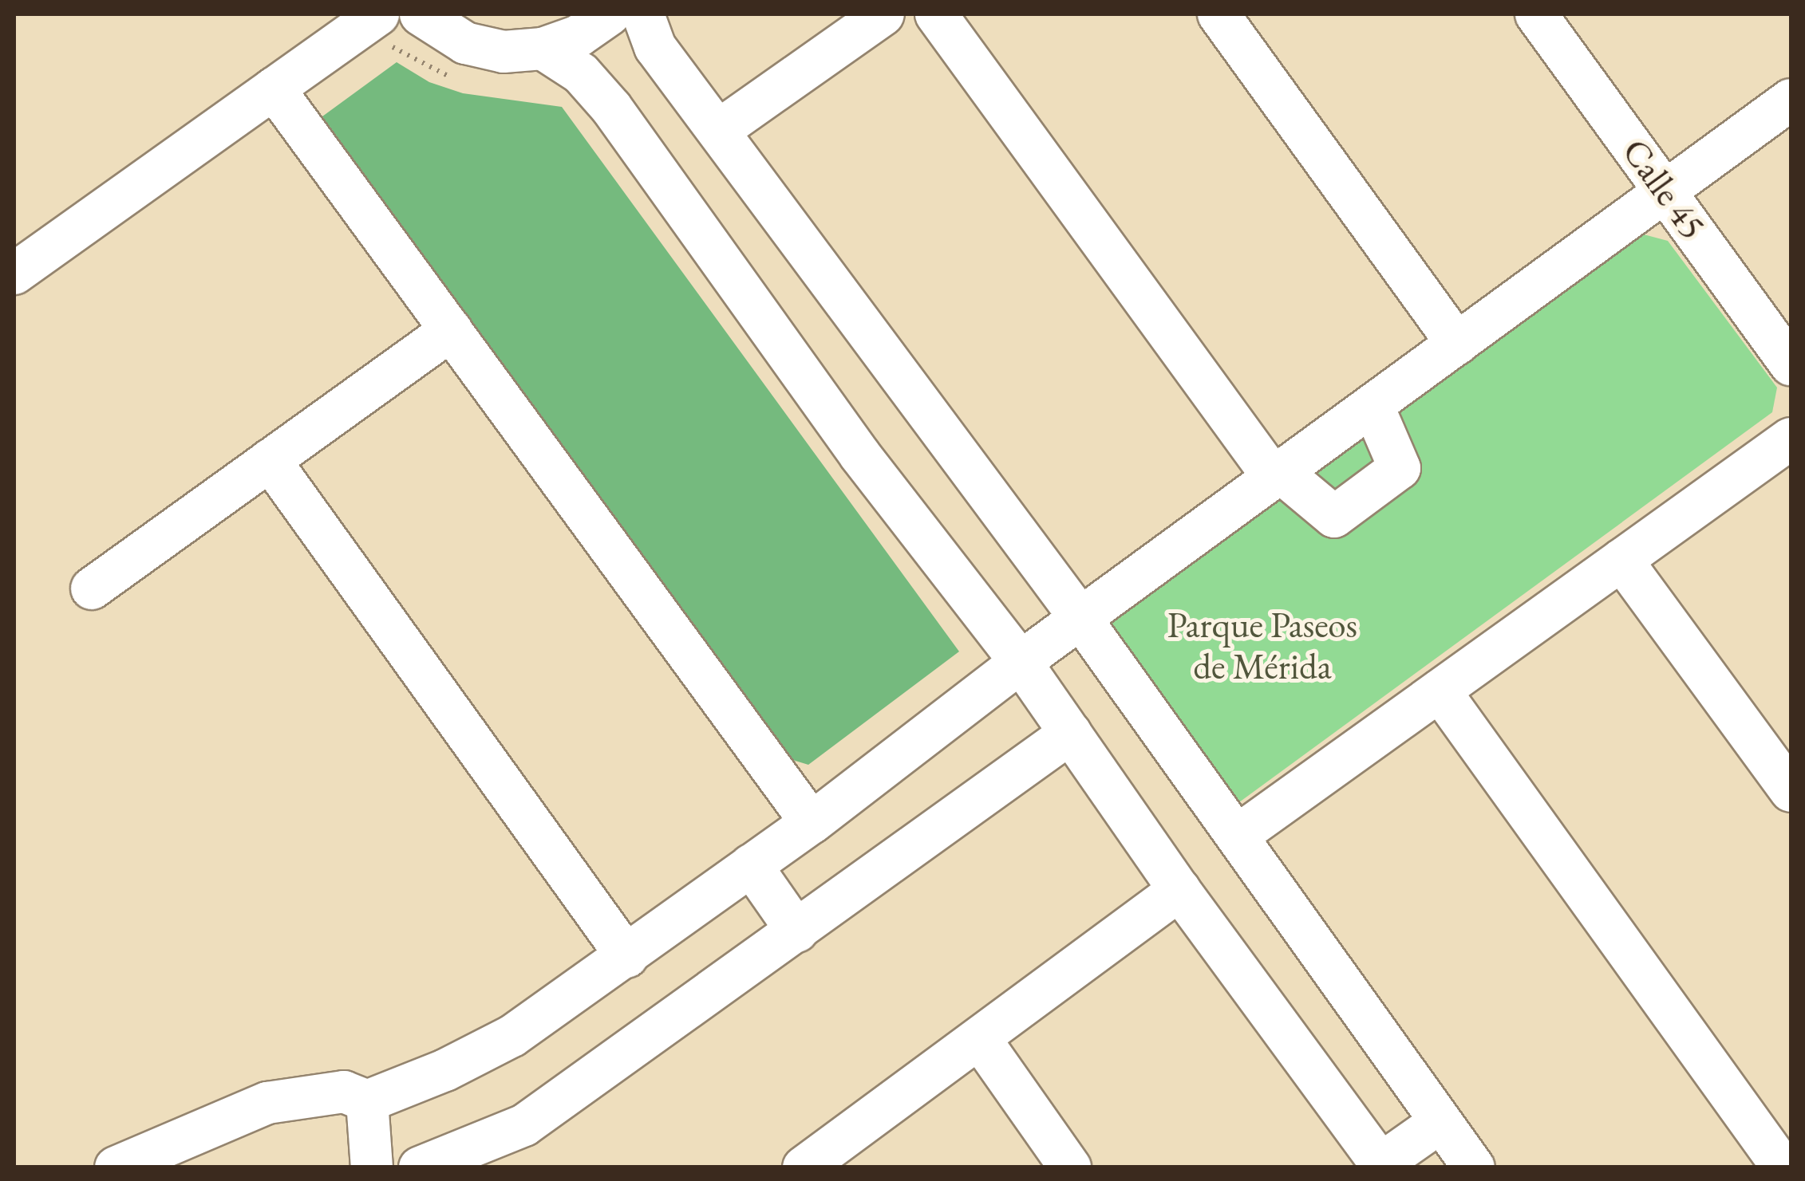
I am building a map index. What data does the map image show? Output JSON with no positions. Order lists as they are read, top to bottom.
{
  "streets": {
    "street": ["Calle 45"]
  },
  "parks": ["Parque Paseos de Mérida"]
}
